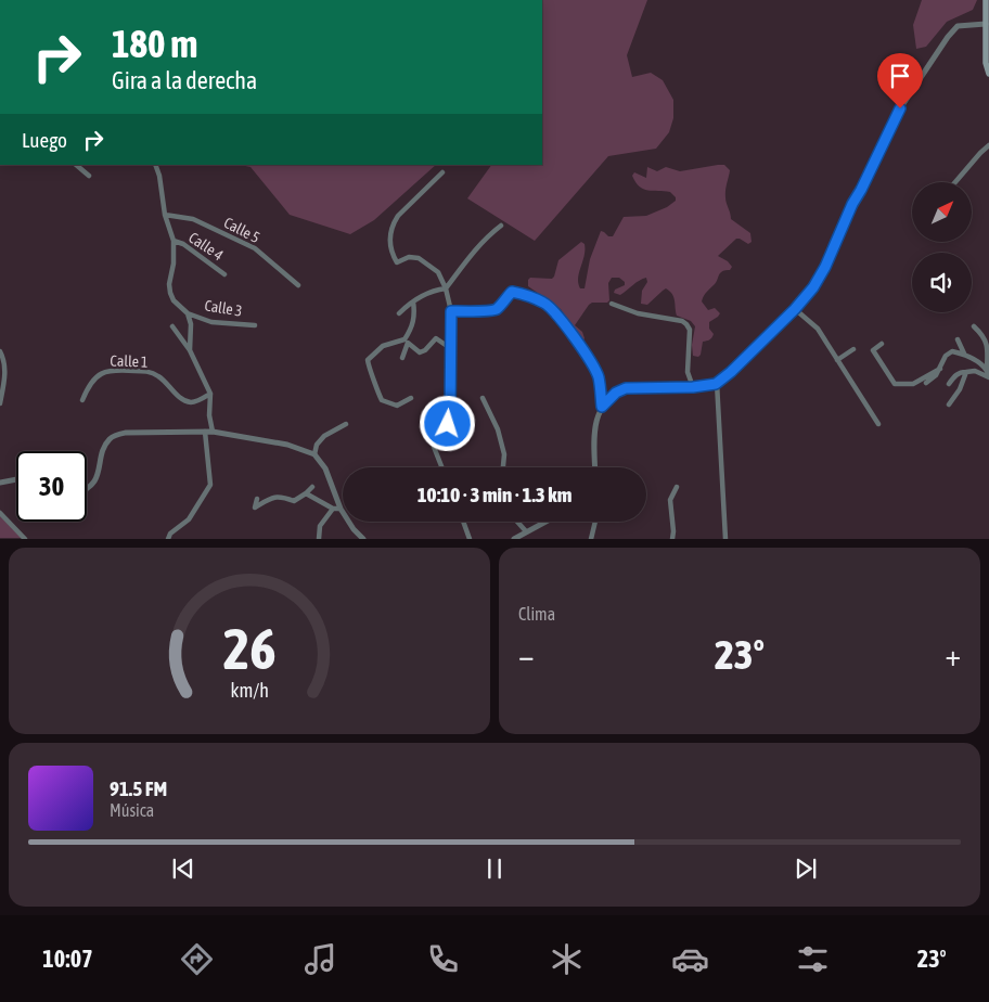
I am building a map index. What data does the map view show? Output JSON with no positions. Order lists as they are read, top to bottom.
{
  "streets": {
    "street": [
      "Calle 5",
      "Calle 4",
      "Calle 3",
      "Calle 1"
    ]
  },
  "north": "top right",
  "page": {
    "turn": ["180 m", "Gira a la derecha"],
    "then": "Luego",
    "limit": "30",
    "trip": "10:10 · 3 min · 1.3 km",
    "tile": "Clima",
    "heat": ["−", "23°", "+"],
    "song": ["91.5 FM", "Música"],
    "tabs": ["10:07", "23°"],
    "gauge": ["26", "km/h"]
  }
}
